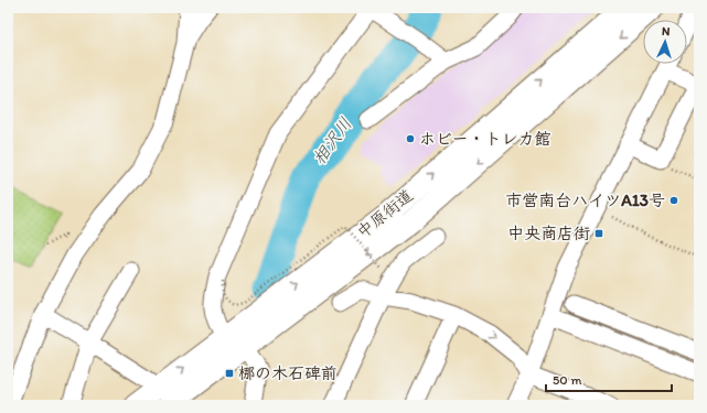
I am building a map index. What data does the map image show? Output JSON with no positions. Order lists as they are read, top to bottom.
{
  "streets": {
    "main road": ["中原街道"]
  },
  "water": ["相沢川"],
  "places": {
    "other": ["ホビー・トレカ館", "市営南台ハイツA13号"],
    "transit": ["中央商店街", "梛の木石碑前"]
  },
  "scale_bar": "50 m",
  "north": "top"
}
